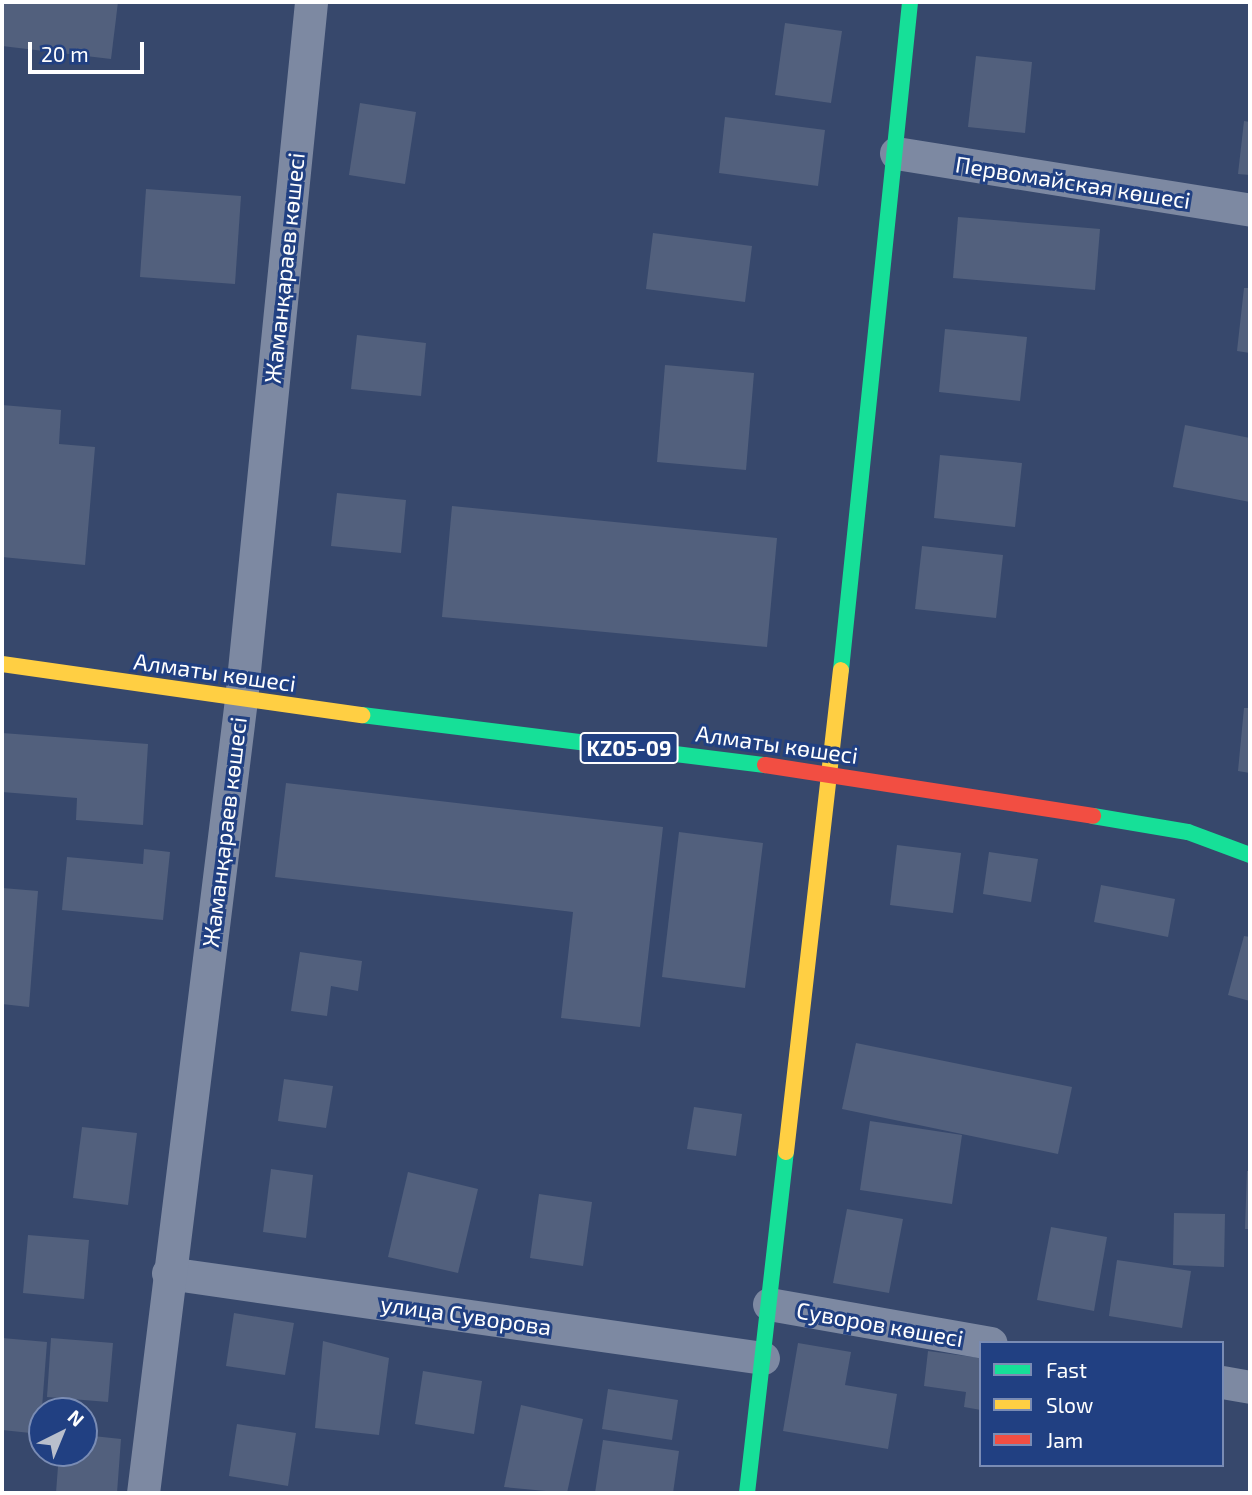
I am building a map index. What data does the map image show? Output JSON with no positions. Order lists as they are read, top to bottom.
{
  "streets": {
    "main road": ["Алматы көшесі", "KZ05-09"],
    "street": [
      "Первомайская көшесі",
      "Жаманқараев көшесі",
      "улица Суворова",
      "Суворов көшесі"
    ]
  },
  "crossings": [
    ["Жаманқараев көшесі", "Алматы көшесі"],
    ["Жаманқараев көшесі", "улица Суворова"]
  ],
  "legend": ["Fast", "Slow", "Jam"],
  "scale_bar": "20 m",
  "north": "top right"
}
